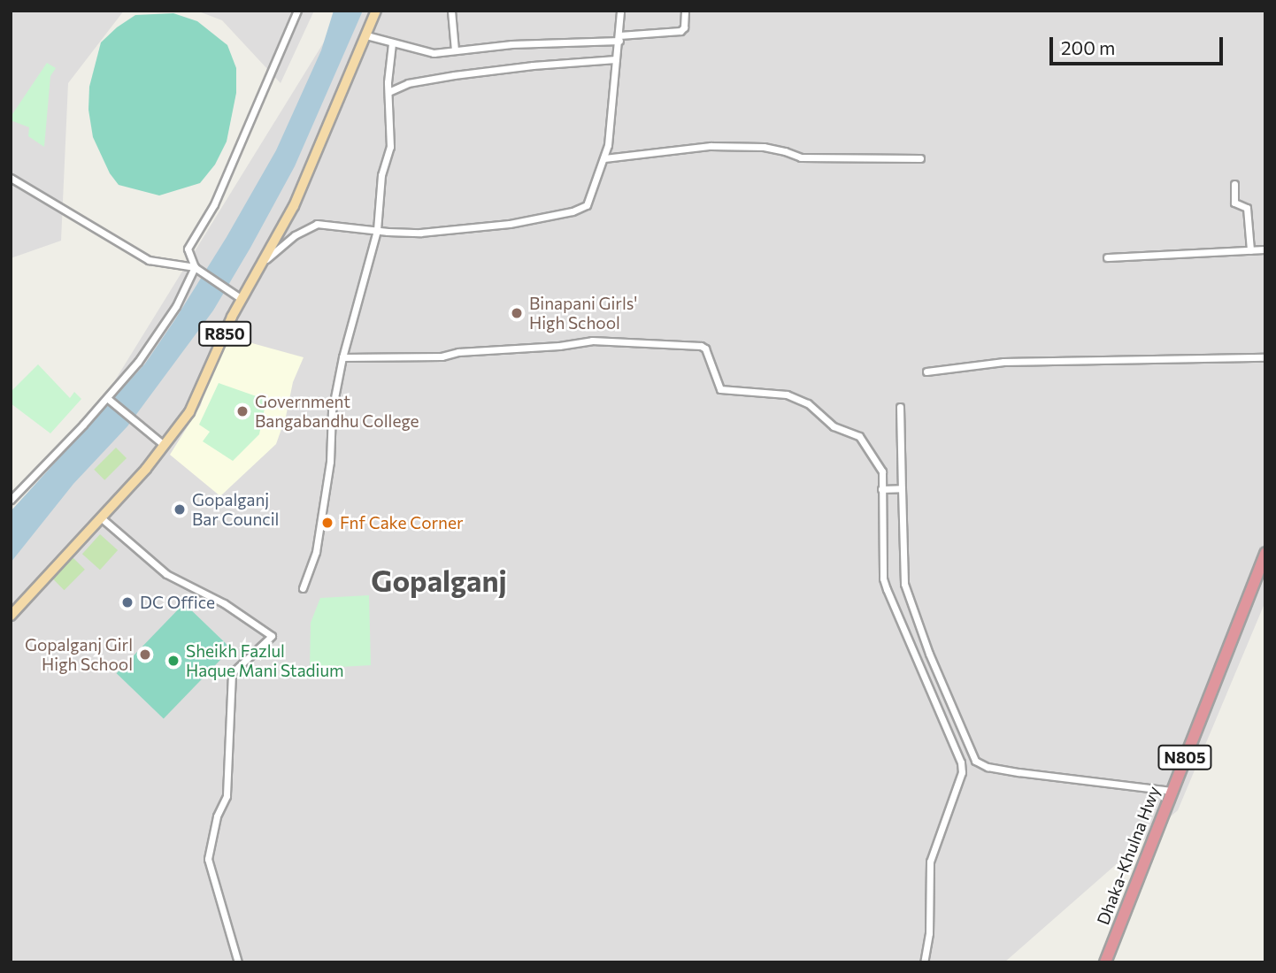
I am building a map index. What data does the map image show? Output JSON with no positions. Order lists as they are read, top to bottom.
{
  "streets": {
    "highway": ["N805", "Dhaka-Khulna Hwy"],
    "main road": ["R850"]
  },
  "districts": ["Gopalganj"],
  "places": [
    "Binapani Girls' High School",
    "Government Bangabandhu College",
    "Gopalganj Bar Council",
    "Fnf Cake Corner",
    "DC Office",
    "Gopalganj Girl High School",
    "Sheikh Fazlul Haque Mani Stadium"
  ],
  "scale_bar": "200 m"
}
